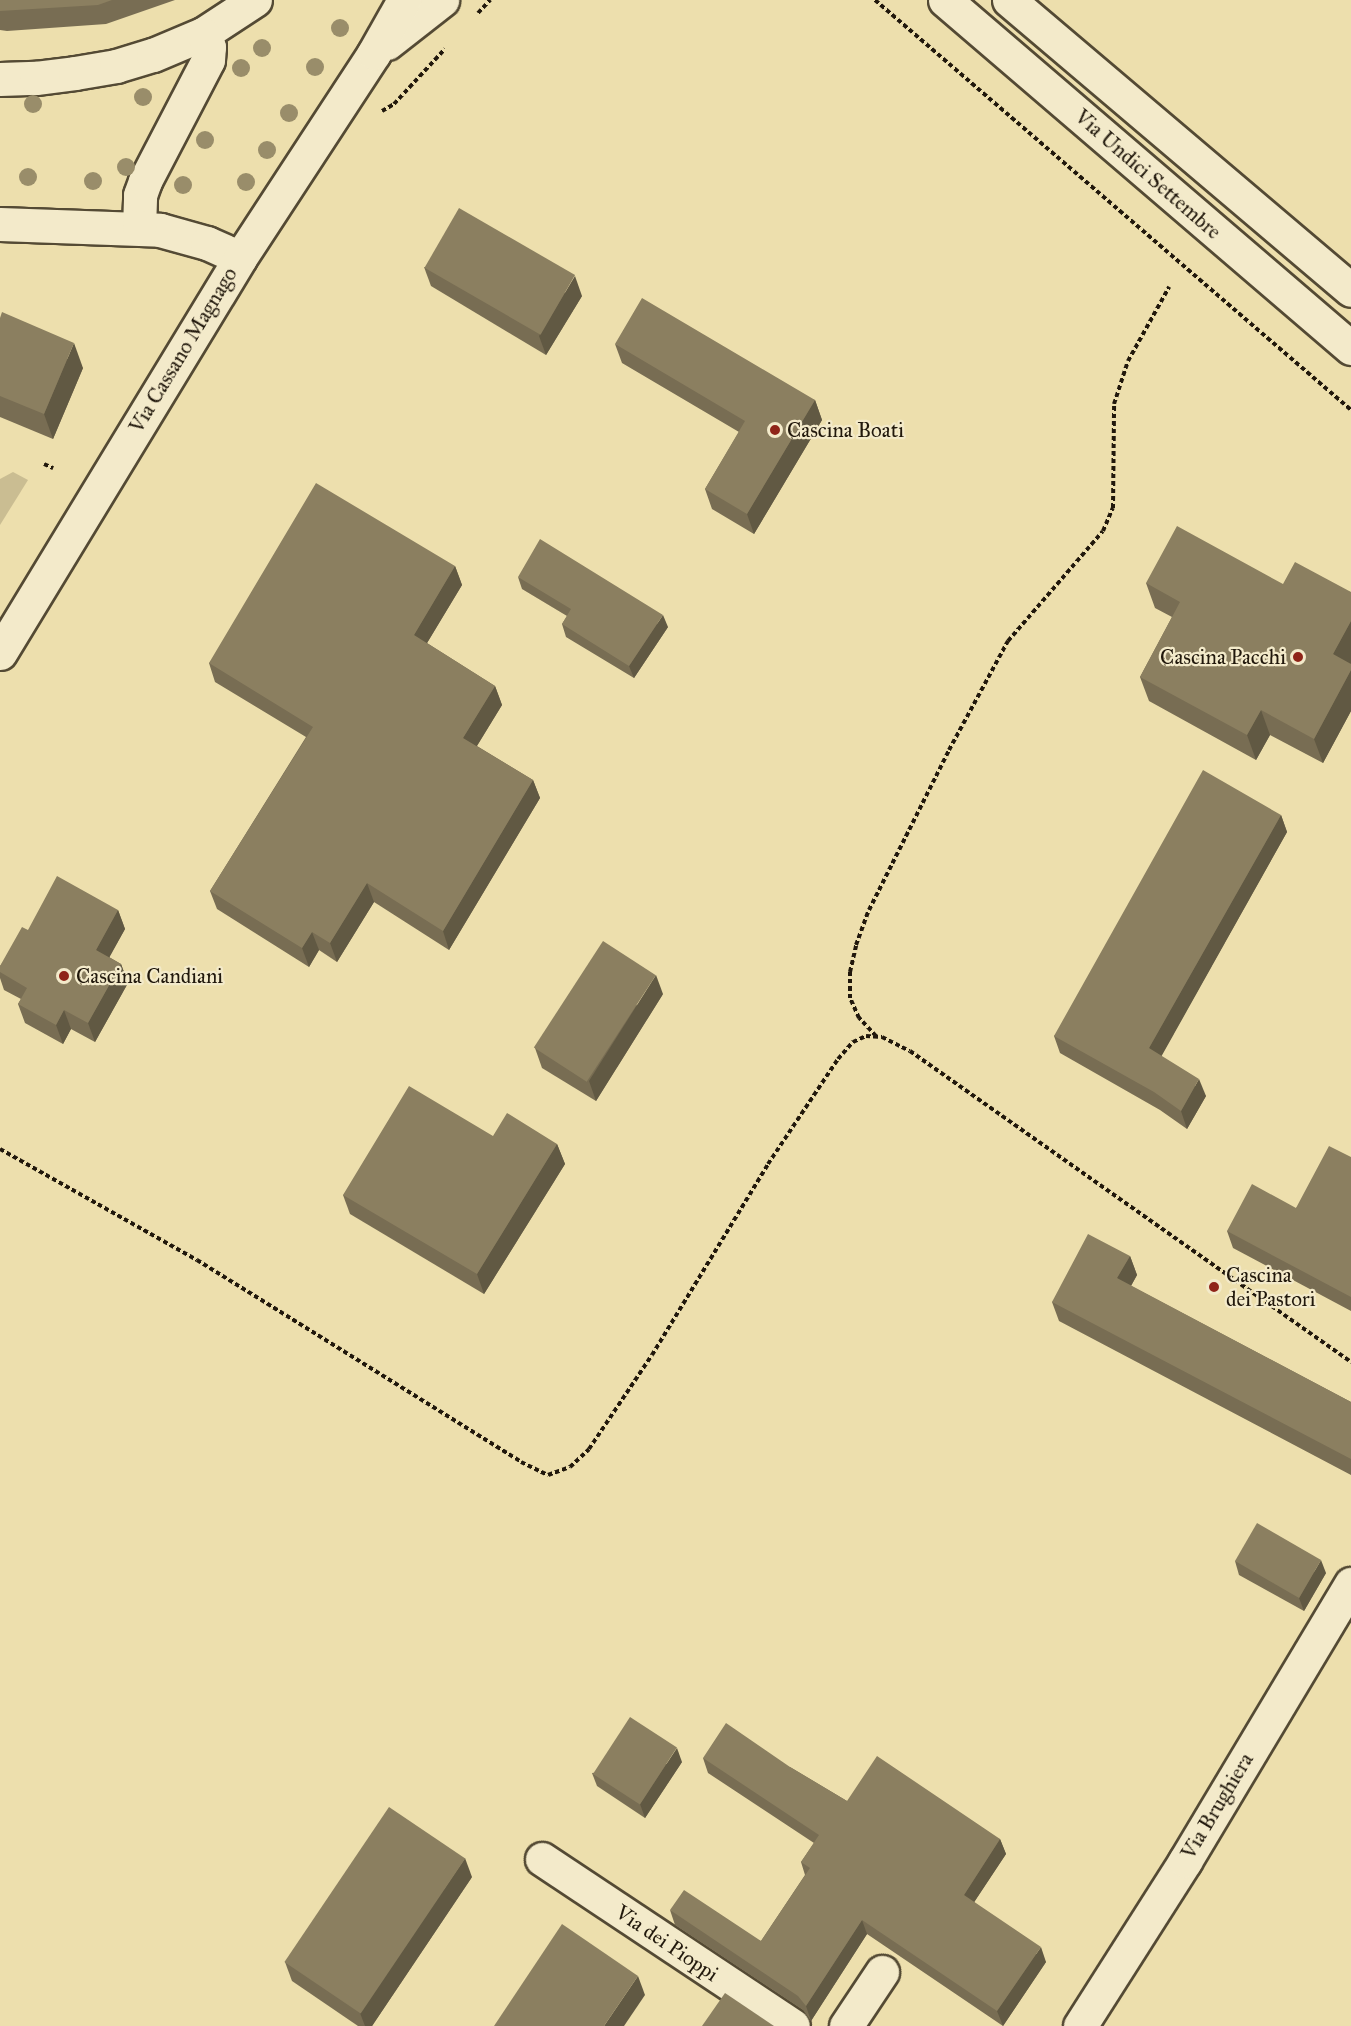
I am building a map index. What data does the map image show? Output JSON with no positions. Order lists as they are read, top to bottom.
{
  "streets": {
    "street": [
      "Via Undici Settembre",
      "Via Cassano Magnago",
      "Via Brughiera",
      "Via dei Pioppi"
    ]
  },
  "places": [
    "Cascina Boati",
    "Cascina Pacchi",
    "Cascina Candiani",
    "Cascina dei Pastori"
  ]
}
